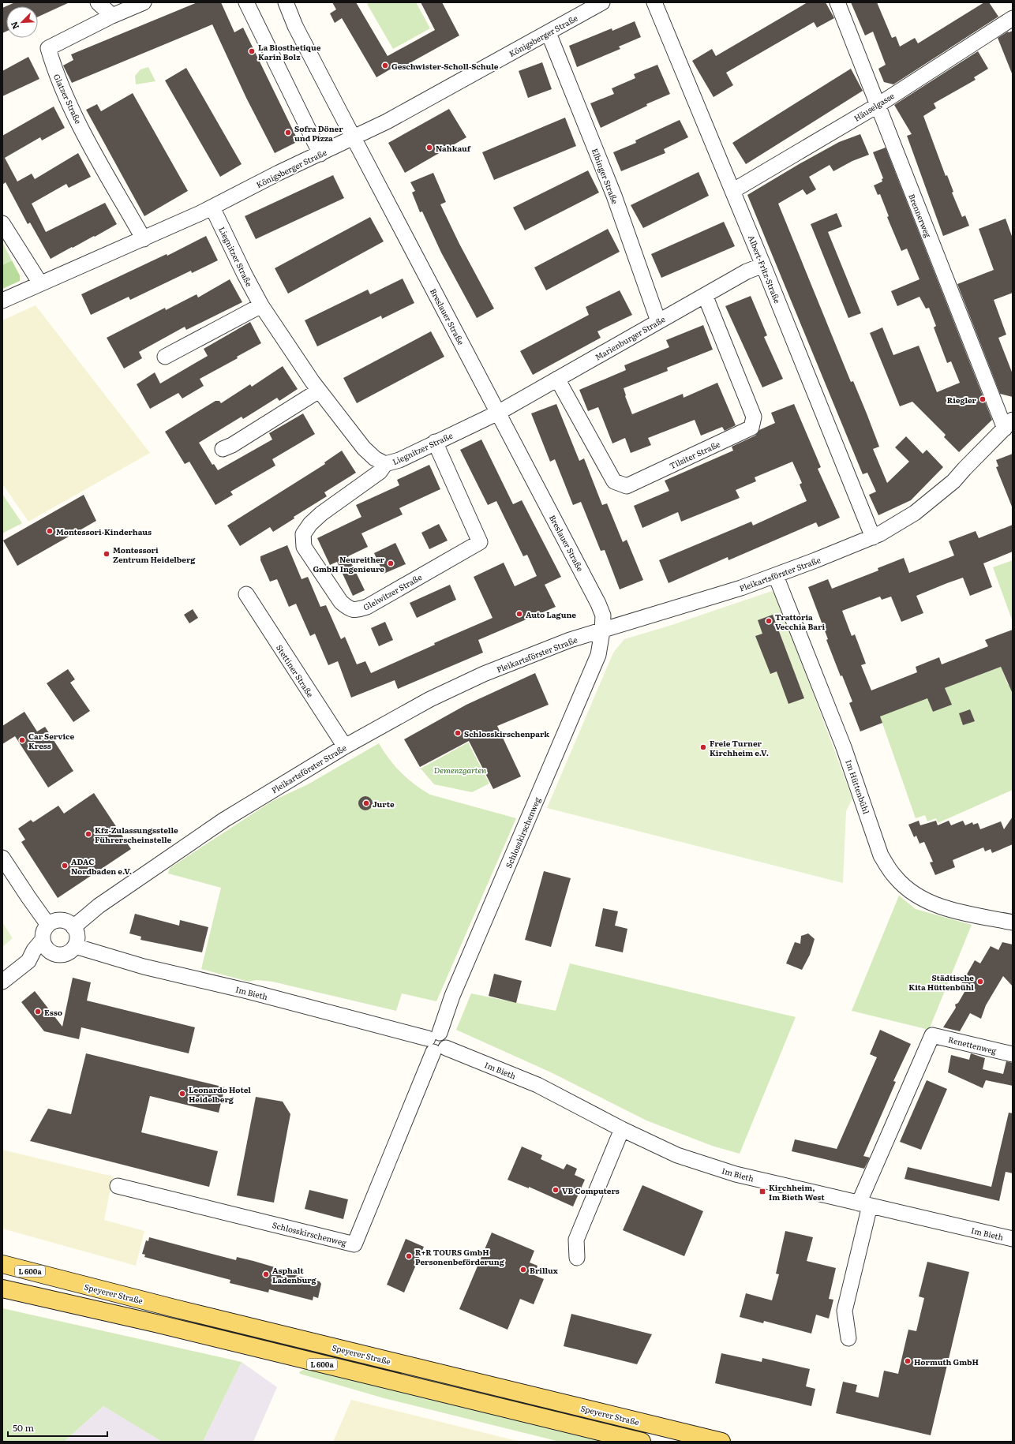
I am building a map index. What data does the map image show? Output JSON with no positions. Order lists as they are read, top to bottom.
{
  "streets": {
    "main road": ["L 600a", "Speyerer Straße"],
    "street": [
      "Königsberger Straße",
      "Glatzer Straße",
      "Häuselgasse",
      "Elbinger Straße",
      "Brennerweg",
      "Liegnitzer Straße",
      "Albert-Fritz-Straße",
      "Breslauer Straße",
      "Marienburger Straße",
      "Tilsiter Straße",
      "Pleikartsförster Straße",
      "Gleiwitzer Straße",
      "Stettiner Straße",
      "Im Hüttenbühl",
      "Schlosskirschenweg",
      "Im Bieth",
      "Renettenweg"
    ]
  },
  "crossings": [
    ["Königsberger Straße", "Glatzer Straße"],
    ["Königsberger Straße", "Elbinger Straße"],
    ["Königsberger Straße", "Liegnitzer Straße"],
    ["Königsberger Straße", "Breslauer Straße"],
    ["Häuselgasse", "Brennerweg"],
    ["Häuselgasse", "Albert-Fritz-Straße"],
    ["Elbinger Straße", "Marienburger Straße"],
    ["Brennerweg", "Pleikartsförster Straße"],
    ["Liegnitzer Straße", "Breslauer Straße"],
    ["Liegnitzer Straße", "Marienburger Straße"],
    ["Liegnitzer Straße", "Gleiwitzer Straße"],
    ["Albert-Fritz-Straße", "Marienburger Straße"],
    ["Albert-Fritz-Straße", "Pleikartsförster Straße"],
    ["Breslauer Straße", "Marienburger Straße"],
    ["Breslauer Straße", "Pleikartsförster Straße"],
    ["Breslauer Straße", "Schlosskirschenweg"],
    ["Marienburger Straße", "Tilsiter Straße"],
    ["Pleikartsförster Straße", "Stettiner Straße"],
    ["Pleikartsförster Straße", "Im Hüttenbühl"],
    ["Pleikartsförster Straße", "Schlosskirschenweg"],
    ["Pleikartsförster Straße", "Im Bieth"],
    ["Schlosskirschenweg", "Im Bieth"],
    ["Im Bieth", "Renettenweg"]
  ],
  "parks": ["Demenzgarten"],
  "places": {
    "other": [
      "La Biosthetique Karin Bolz",
      "Geschwister-Scholl-Schule",
      "Sofra Döner und Pizza",
      "Nahkauf",
      "Riegler",
      "Montessori-Kinderhaus",
      "Montessori Zentrum Heidelberg",
      "Neureither GmbH Ingenieure",
      "Auto Lagune",
      "Trattoria Vecchia Bari",
      "Schlosskirschenpark",
      "Car Service Kress",
      "Freie Turner Kirchheim e.V.",
      "Jurte",
      "Kfz-Zulassungsstelle Führerscheinstelle",
      "ADAC Nordbaden e.V.",
      "Städtische Kita Hüttenbühl",
      "Esso",
      "Leonardo Hotel Heidelberg",
      "VB Computers",
      "R+R TOURS GmbH Personenbeförderung",
      "Brillux",
      "Asphalt Ladenburg",
      "Hormuth GmbH"
    ],
    "transit": ["Kirchheim, Im Bieth West"]
  },
  "scale_bar": "50 m",
  "north": "bottom left"
}
